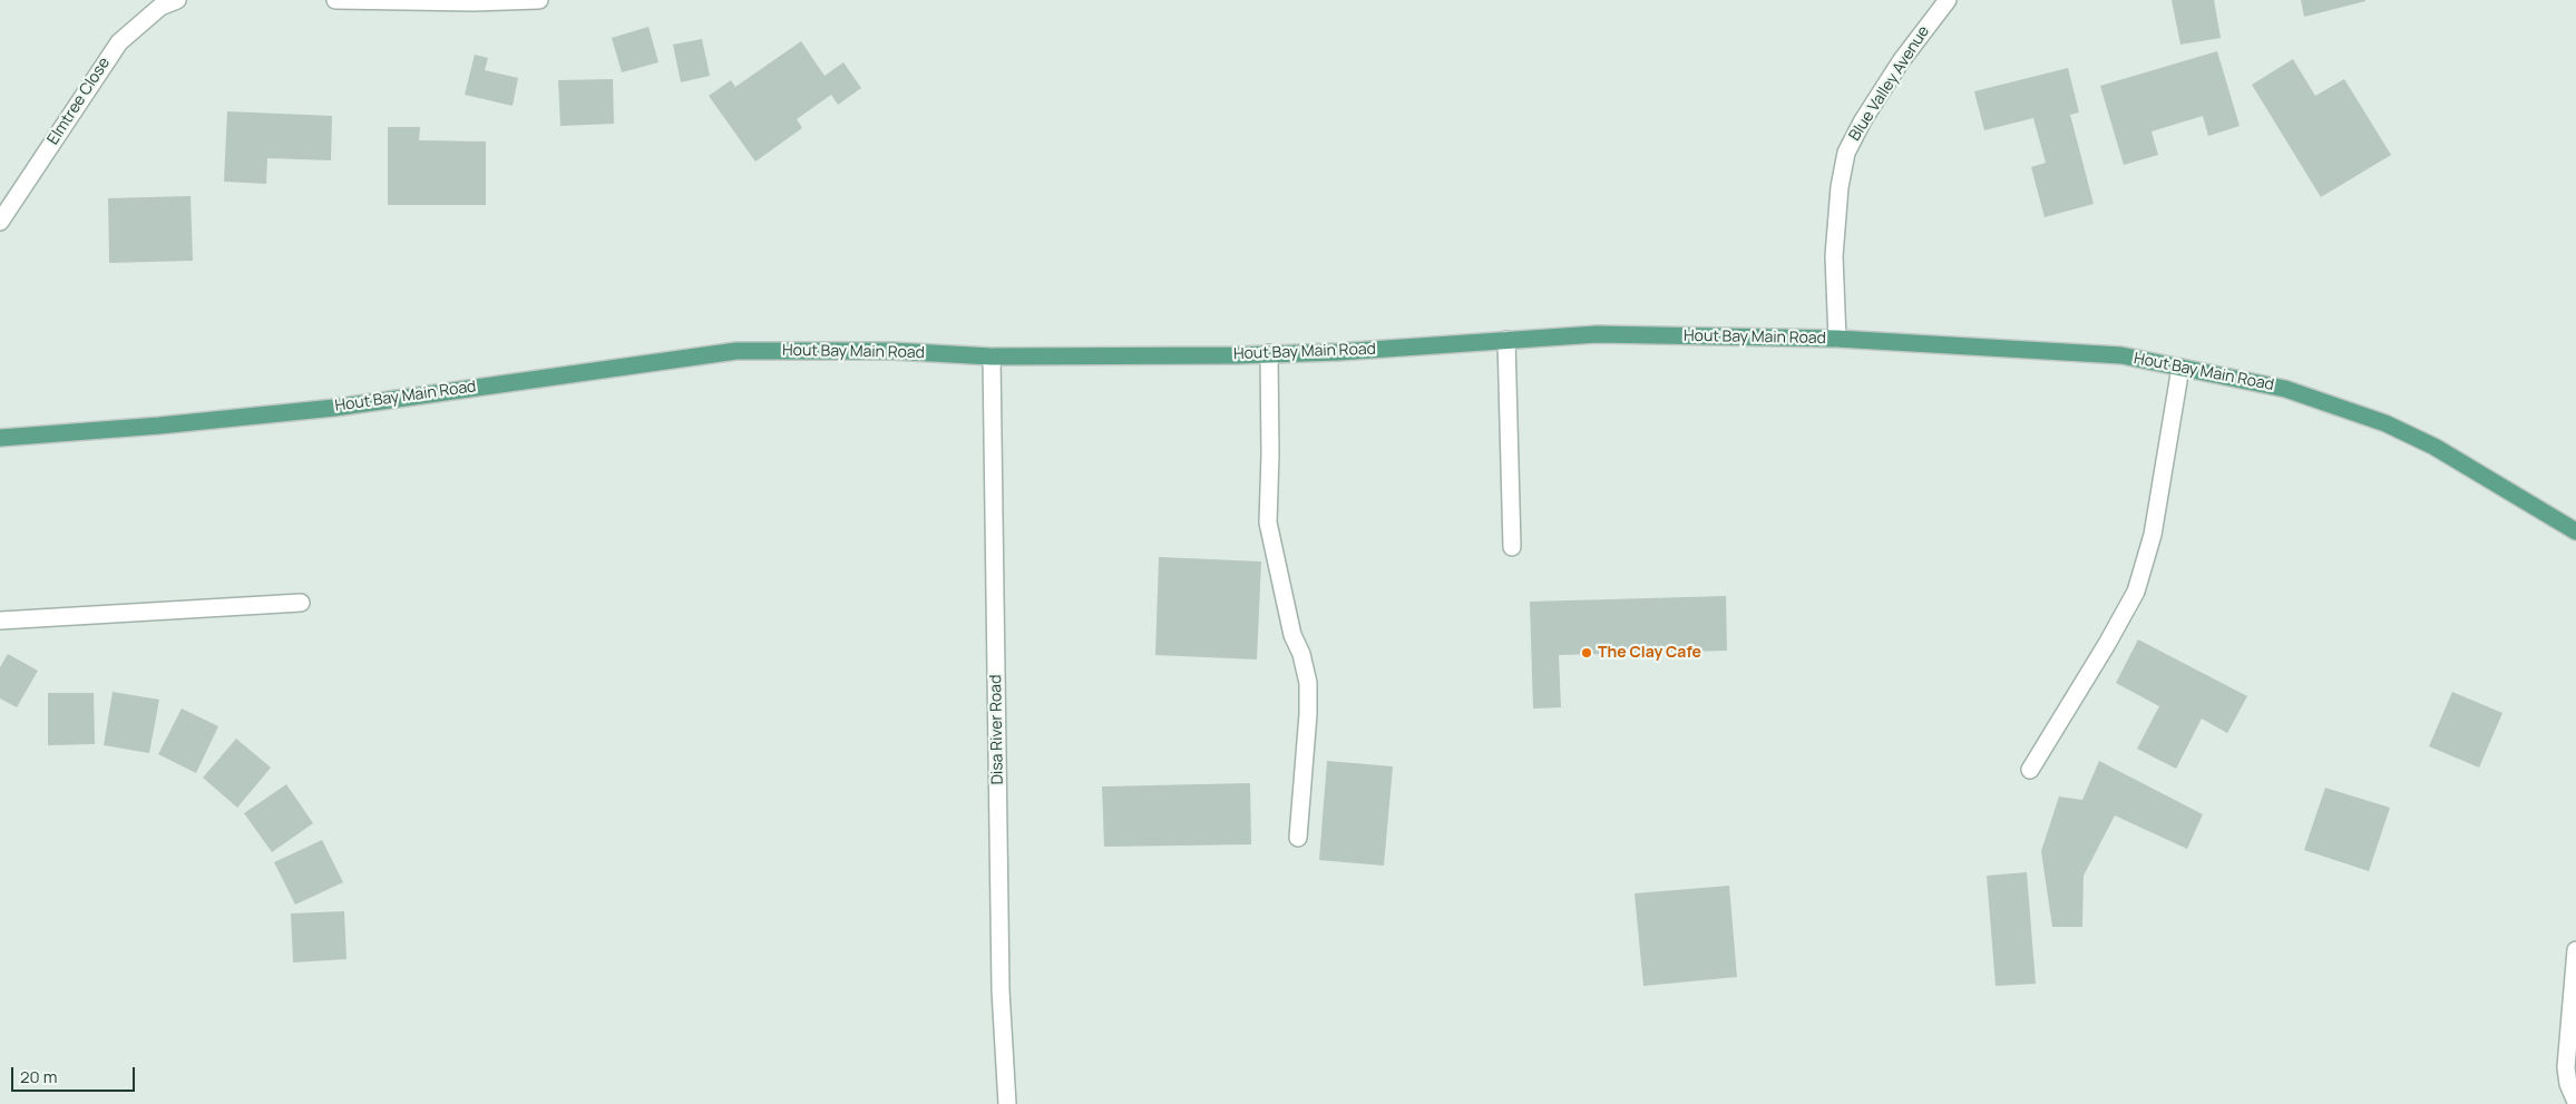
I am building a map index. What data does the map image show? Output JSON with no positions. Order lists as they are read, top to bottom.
{
  "streets": {
    "main road": ["Hout Bay Main Road"],
    "street": ["Blue Valley Avenue", "Elmtree Close", "Disa River Road"]
  },
  "crossings": [
    ["Blue Valley Avenue", "Hout Bay Main Road"],
    ["Hout Bay Main Road", "Disa River Road"]
  ],
  "places": ["The Clay Cafe"],
  "scale_bar": "20 m"
}
